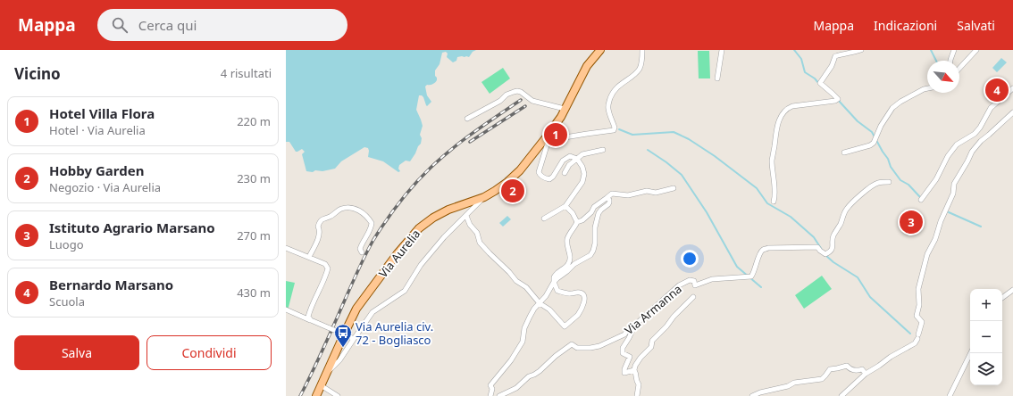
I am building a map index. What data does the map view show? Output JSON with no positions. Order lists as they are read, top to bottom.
{
  "streets": {
    "main road": ["Via Aurelia"],
    "street": ["Via Armanna"]
  },
  "places": {
    "bus stop": ["Via Aurelia civ. 72 - Bogliasco"]
  },
  "north": "bottom right",
  "page": {
    "header": "Mappa",
    "search": "Cerca qui",
    "nav": ["Mappa", "Indicazioni", "Salvati"],
    "heading": ["Vicino", "4 risultati"],
    "pins": [
      "4",
      "1",
      "2",
      "3"
    ],
    "list": [
      {
        "mark": "1",
        "name": "Hotel Villa Flora",
        "note": "Hotel · Via Aurelia",
        "value": "220 m"
      },
      {
        "mark": "2",
        "name": "Hobby Garden",
        "note": "Negozio · Via Aurelia",
        "value": "230 m"
      },
      {
        "mark": "3",
        "name": "Istituto Agrario Marsano",
        "note": "Luogo",
        "value": "270 m"
      },
      {
        "mark": "4",
        "name": "Bernardo Marsano",
        "note": "Scuola",
        "value": "430 m"
      }
    ],
    "map_buttons": ["+", "−"],
    "buttons": ["Salva", "Condividi"]
  }
}
